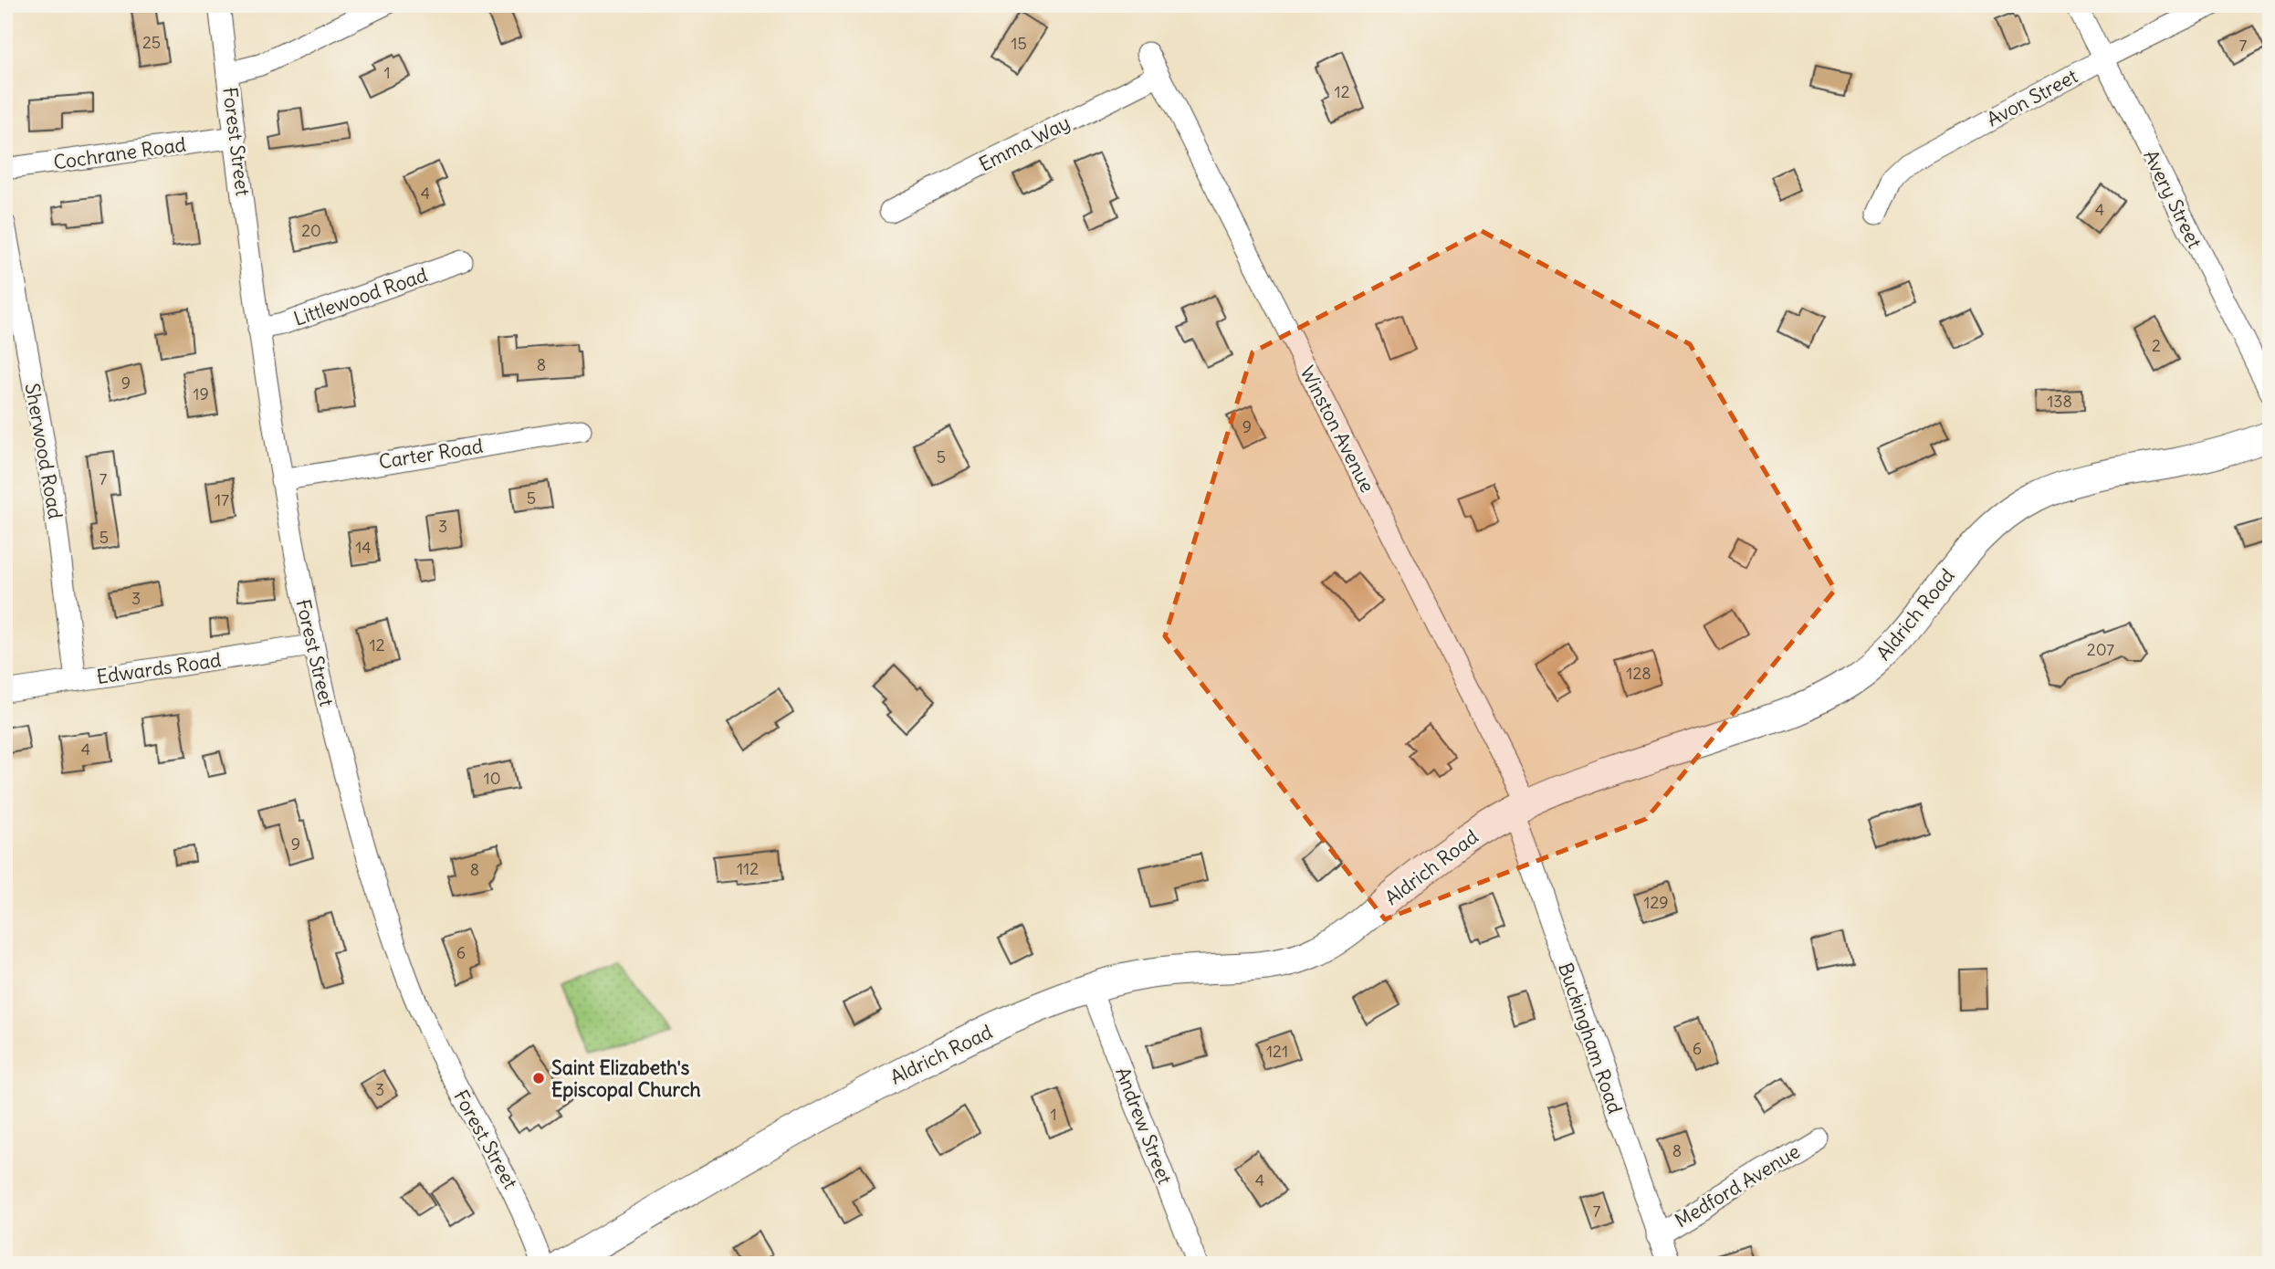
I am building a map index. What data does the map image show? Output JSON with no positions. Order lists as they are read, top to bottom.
{
  "streets": {
    "street": [
      "Avon Street",
      "Forest Street",
      "Emma Way",
      "Cochrane Road",
      "Avery Street",
      "Littlewood Road",
      "Winston Avenue",
      "Sherwood Road",
      "Carter Road",
      "Aldrich Road",
      "Edwards Road",
      "Buckingham Road",
      "Andrew Street",
      "Medford Avenue"
    ]
  },
  "crossings": [
    ["Avon Street", "Avery Street"],
    ["Forest Street", "Cochrane Road"],
    ["Forest Street", "Littlewood Road"],
    ["Forest Street", "Carter Road"],
    ["Forest Street", "Edwards Road"],
    ["Emma Way", "Winston Avenue"],
    ["Winston Avenue", "Aldrich Road"],
    ["Winston Avenue", "Buckingham Road"],
    ["Sherwood Road", "Edwards Road"],
    ["Aldrich Road", "Buckingham Road"],
    ["Aldrich Road", "Andrew Street"],
    ["Buckingham Road", "Medford Avenue"]
  ],
  "places": ["Saint Elizabeth's Episcopal Church"],
  "house_numbers": [
    "25",
    "15",
    "7",
    "1",
    "12",
    "4",
    "4",
    "20",
    "2",
    "8",
    "9",
    "19",
    "138",
    "9",
    "5",
    "7",
    "5",
    "17",
    "3",
    "5",
    "14",
    "3",
    "12",
    "207",
    "128",
    "4",
    "10",
    "9",
    "112",
    "8",
    "129",
    "6",
    "6",
    "121",
    "3",
    "1",
    "8",
    "4",
    "7"
  ]
}
